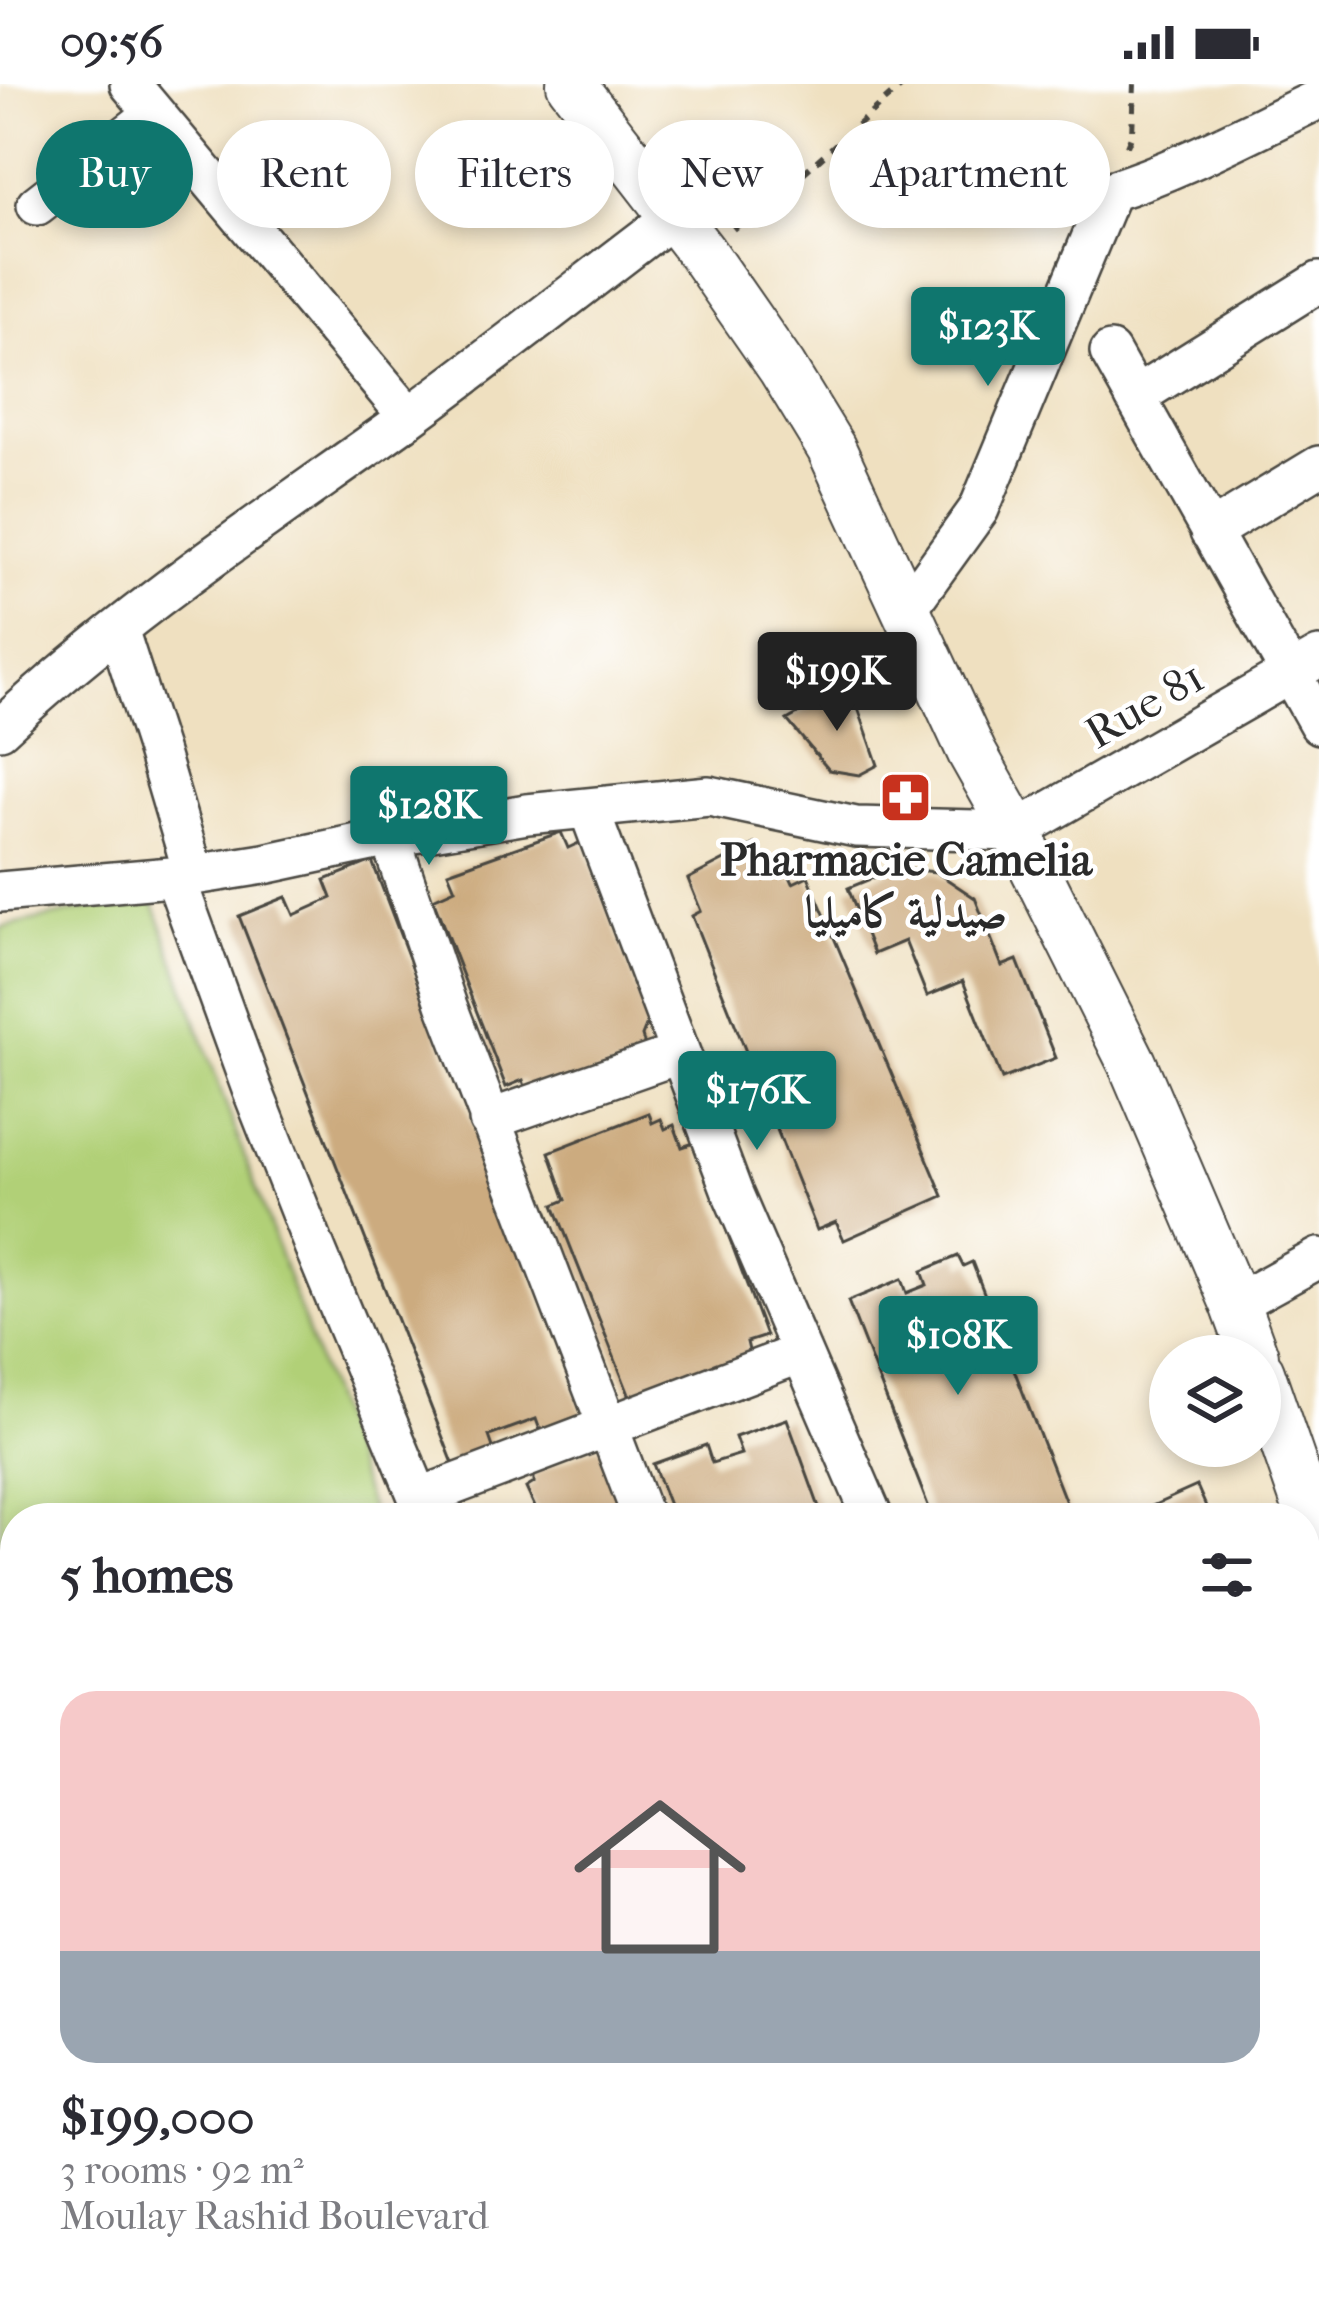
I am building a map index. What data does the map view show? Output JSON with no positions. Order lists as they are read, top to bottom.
{
  "streets": {
    "street": ["Rue 81"]
  },
  "places": {
    "pharmacy": ["Pharmacie Camelia صيدلية كاميليا"]
  },
  "page": {
    "status": "09:56",
    "chip": [
      "Buy",
      "Rent",
      "Filters",
      "New",
      "Apartment"
    ],
    "price": [
      "$123K",
      "$199K",
      "$128K",
      "$176K",
      "$108K"
    ],
    "heading": "5 homes",
    "list": [
      {
        "name": "$199,000",
        "note": "3 rooms · 92 m² · Moulay Rashid Boulevard"
      }
    ]
  }
}
